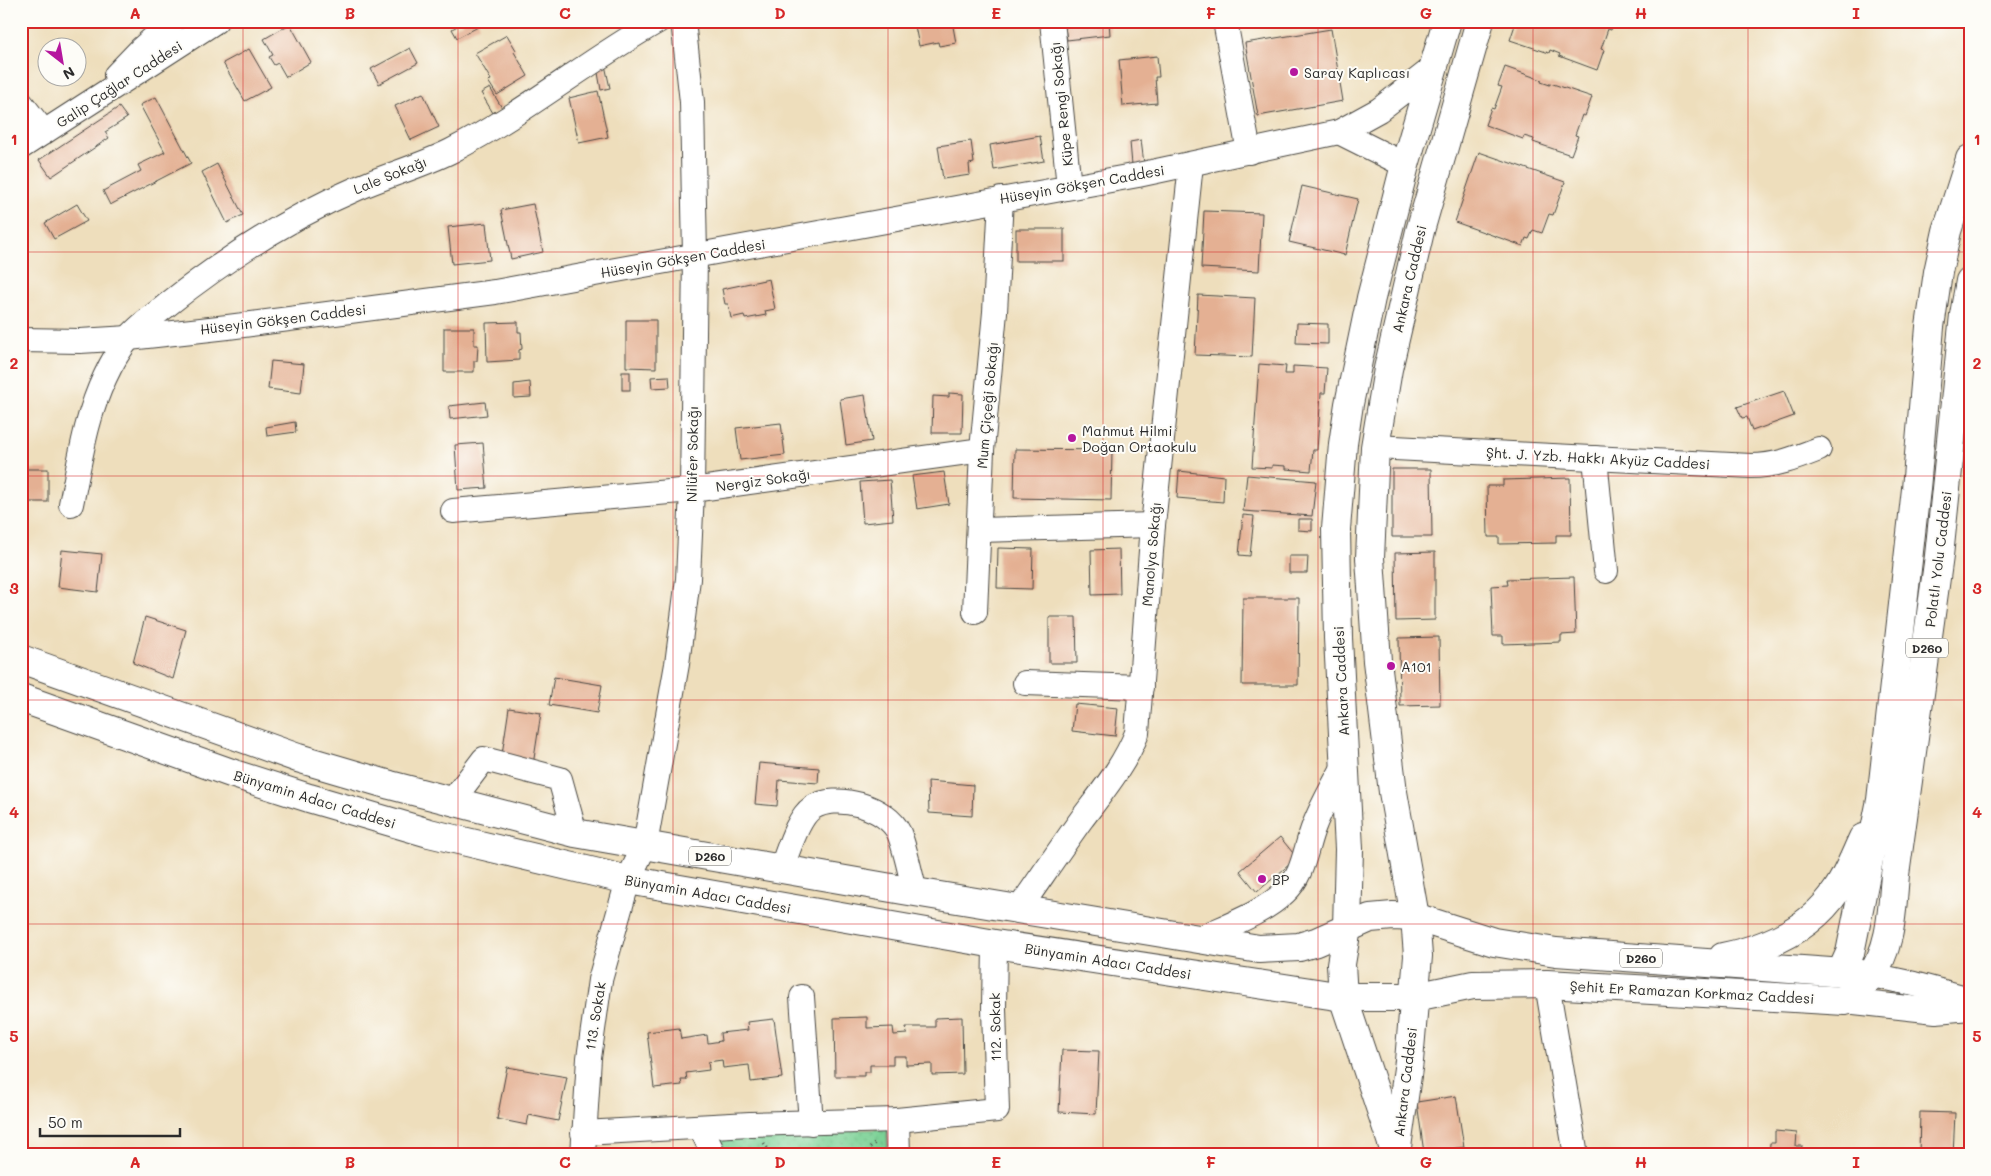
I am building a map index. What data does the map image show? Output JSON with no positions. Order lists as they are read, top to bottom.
{
  "streets": {
    "main road": [
      "Ankara Caddesi",
      "Polatlı Yolu Caddesi",
      "D260",
      "Bünyamin Adacı Caddesi",
      "Şehit Er Ramazan Korkmaz Caddesi"
    ],
    "street": [
      "Galip Çağlar Caddesi",
      "Küpe Rengi Sokağı",
      "Lale Sokağı",
      "Hüseyin Gökşen Caddesi",
      "Mum Çiçeği Sokağı",
      "Nilüfer Sokağı",
      "Şht. J. Yzb. Hakkı Akyüz Caddesi",
      "Nergiz Sokağı",
      "Manolya Sokağı",
      "113. Sokak",
      "112. Sokak"
    ]
  },
  "crossings": [
    ["Küpe Rengi Sokağı", "Hüseyin Gökşen Caddesi"],
    ["Lale Sokağı", "Hüseyin Gökşen Caddesi"],
    ["Hüseyin Gökşen Caddesi", "Ankara Caddesi"],
    ["Hüseyin Gökşen Caddesi", "Mum Çiçeği Sokağı"],
    ["Hüseyin Gökşen Caddesi", "Nilüfer Sokağı"],
    ["Hüseyin Gökşen Caddesi", "Manolya Sokağı"],
    ["Ankara Caddesi", "Şht. J. Yzb. Hakkı Akyüz Caddesi"],
    ["Ankara Caddesi", "D260"],
    ["Ankara Caddesi", "Bünyamin Adacı Caddesi"],
    ["Ankara Caddesi", "Şehit Er Ramazan Korkmaz Caddesi"],
    ["Mum Çiçeği Sokağı", "Nergiz Sokağı"],
    ["Nilüfer Sokağı", "Nergiz Sokağı"],
    ["Nilüfer Sokağı", "D260"],
    ["Nilüfer Sokağı", "Bünyamin Adacı Caddesi"],
    ["Nilüfer Sokağı", "113. Sokak"],
    ["Manolya Sokağı", "D260"],
    ["Polatlı Yolu Caddesi", "Şehit Er Ramazan Korkmaz Caddesi"],
    ["D260", "Şehit Er Ramazan Korkmaz Caddesi"],
    ["Bünyamin Adacı Caddesi", "Şehit Er Ramazan Korkmaz Caddesi"],
    ["Bünyamin Adacı Caddesi", "113. Sokak"],
    ["Bünyamin Adacı Caddesi", "112. Sokak"]
  ],
  "places": [
    "Saray Kaplıcası",
    "Mahmut Hilmi Doğan Ortaokulu",
    "A101",
    "BP"
  ],
  "scale_bar": "50 m",
  "north": "bottom right",
  "grid": {
    "columns": [
      "A",
      "B",
      "C",
      "D",
      "E",
      "F",
      "G",
      "H",
      "I"
    ],
    "rows": [
      "1",
      "2",
      "3",
      "4",
      "5"
    ]
  }
}
